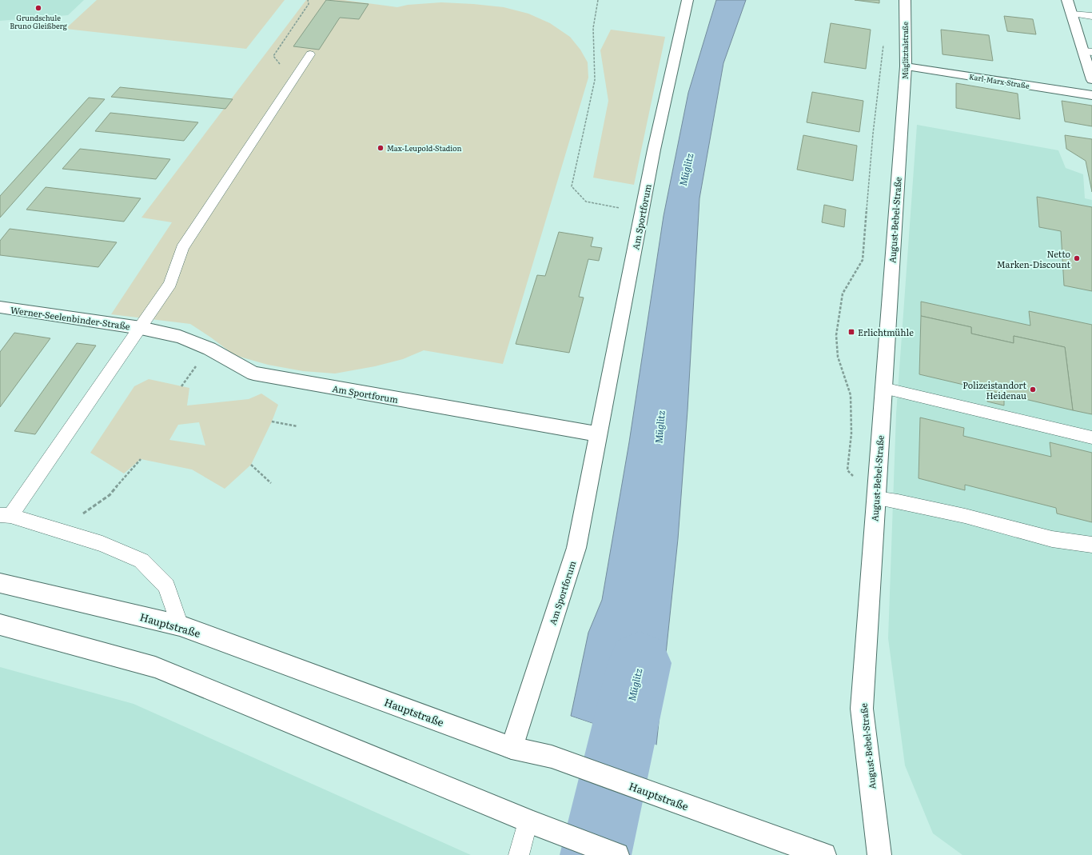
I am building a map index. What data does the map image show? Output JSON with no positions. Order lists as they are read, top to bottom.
{
  "streets": {
    "main road": [
      "Müglitztalstraße",
      "Karl-Marx-Straße",
      "Am Sportforum",
      "August-Bebel-Straße",
      "Werner-Seelenbinder-Straße",
      "Hauptstraße"
    ]
  },
  "crossings": [
    ["Müglitztalstraße", "Karl-Marx-Straße"],
    ["Müglitztalstraße", "August-Bebel-Straße"],
    ["Am Sportforum", "Werner-Seelenbinder-Straße"],
    ["Am Sportforum", "Hauptstraße"]
  ],
  "water": ["Müglitz"],
  "places": {
    "other": [
      "Grundschule Bruno Gleißberg",
      "Max-Leupold-Stadion",
      "Netto Marken-Discount",
      "Polizeistandort Heidenau"
    ],
    "transit": ["Erlichtmühle"]
  }
}
